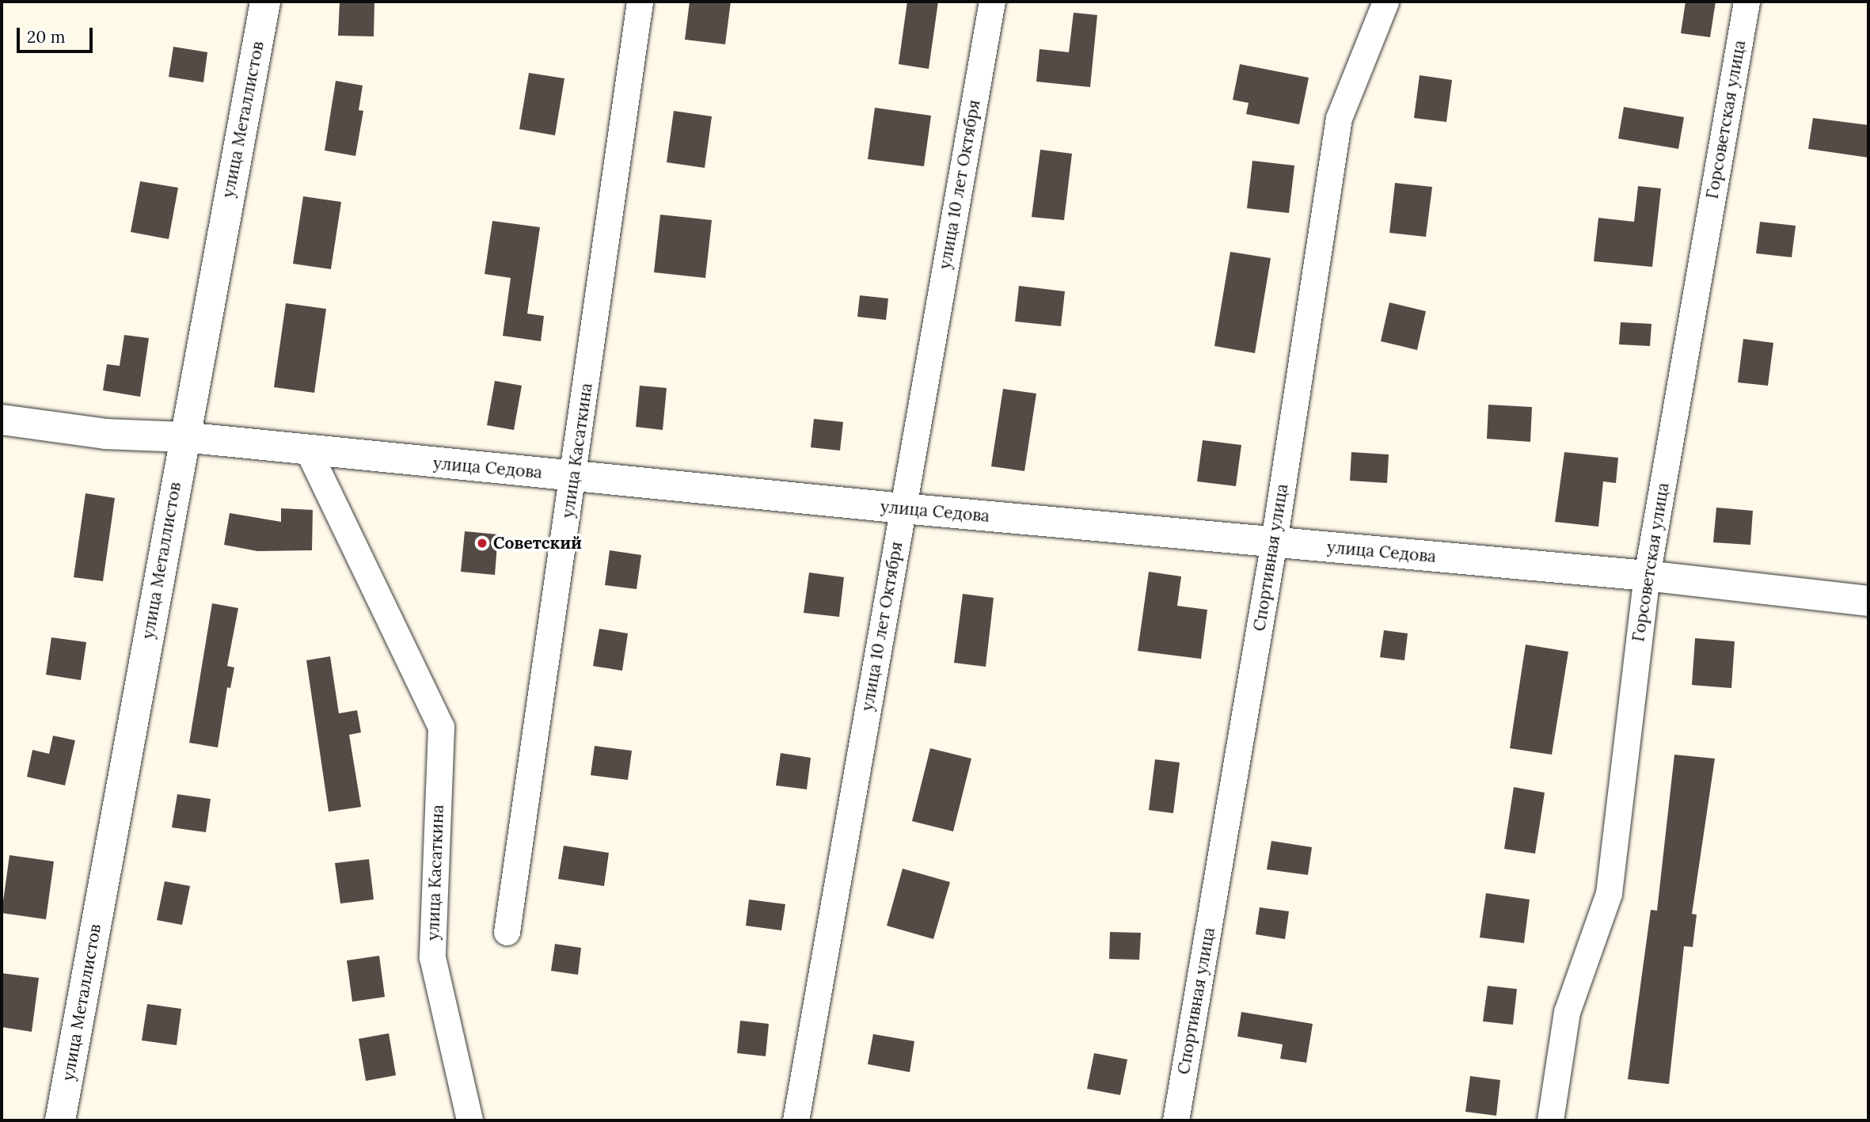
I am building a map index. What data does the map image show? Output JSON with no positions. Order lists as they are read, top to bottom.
{
  "streets": {
    "street": [
      "улица Металлистов",
      "Горсоветская улица",
      "улица 10 лет Октября",
      "улица Касаткина",
      "улица Седова",
      "Спортивная улица"
    ]
  },
  "crossings": [
    ["улица Металлистов", "улица Седова"],
    ["Горсоветская улица", "улица Седова"],
    ["улица 10 лет Октября", "улица Седова"],
    ["улица Касаткина", "улица Седова"],
    ["улица Седова", "Спортивная улица"]
  ],
  "places": ["Советский"],
  "scale_bar": "20 m"
}
